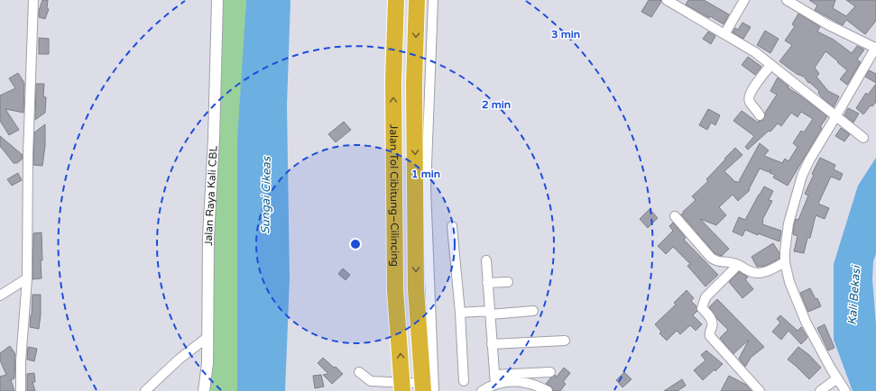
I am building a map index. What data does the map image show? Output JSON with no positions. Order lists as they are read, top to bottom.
{
  "streets": {
    "highway": ["Jalan Tol Cibitung–Cilincing"],
    "street": ["Jalan Raya Kali CBL"]
  },
  "water": ["Sungai Cikeas", "Kali Bekasi"],
  "rings": ["3 min", "2 min", "1 min"]
}
